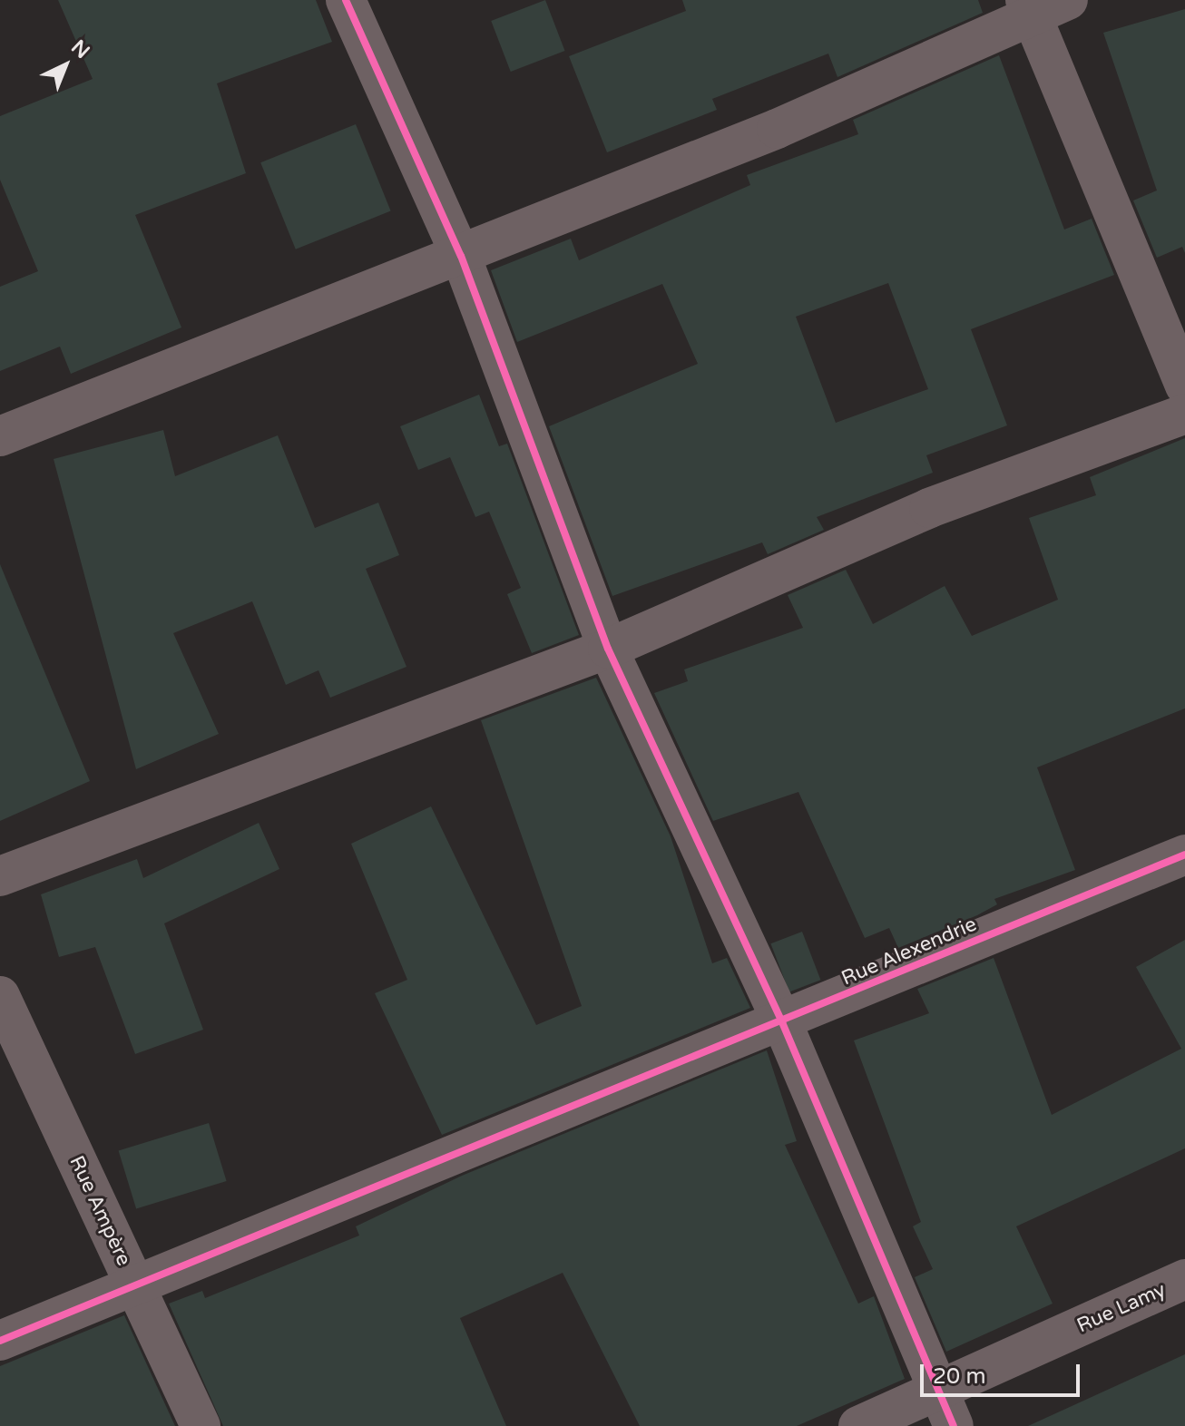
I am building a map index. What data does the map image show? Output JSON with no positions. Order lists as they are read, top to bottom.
{
  "streets": {
    "street": ["Rue Alexendrie", "Rue Ampère", "Rue Lamy"]
  },
  "crossings": [
    ["Rue Alexendrie", "Rue Ampère"]
  ],
  "scale_bar": "20 m",
  "north": "top right"
}
